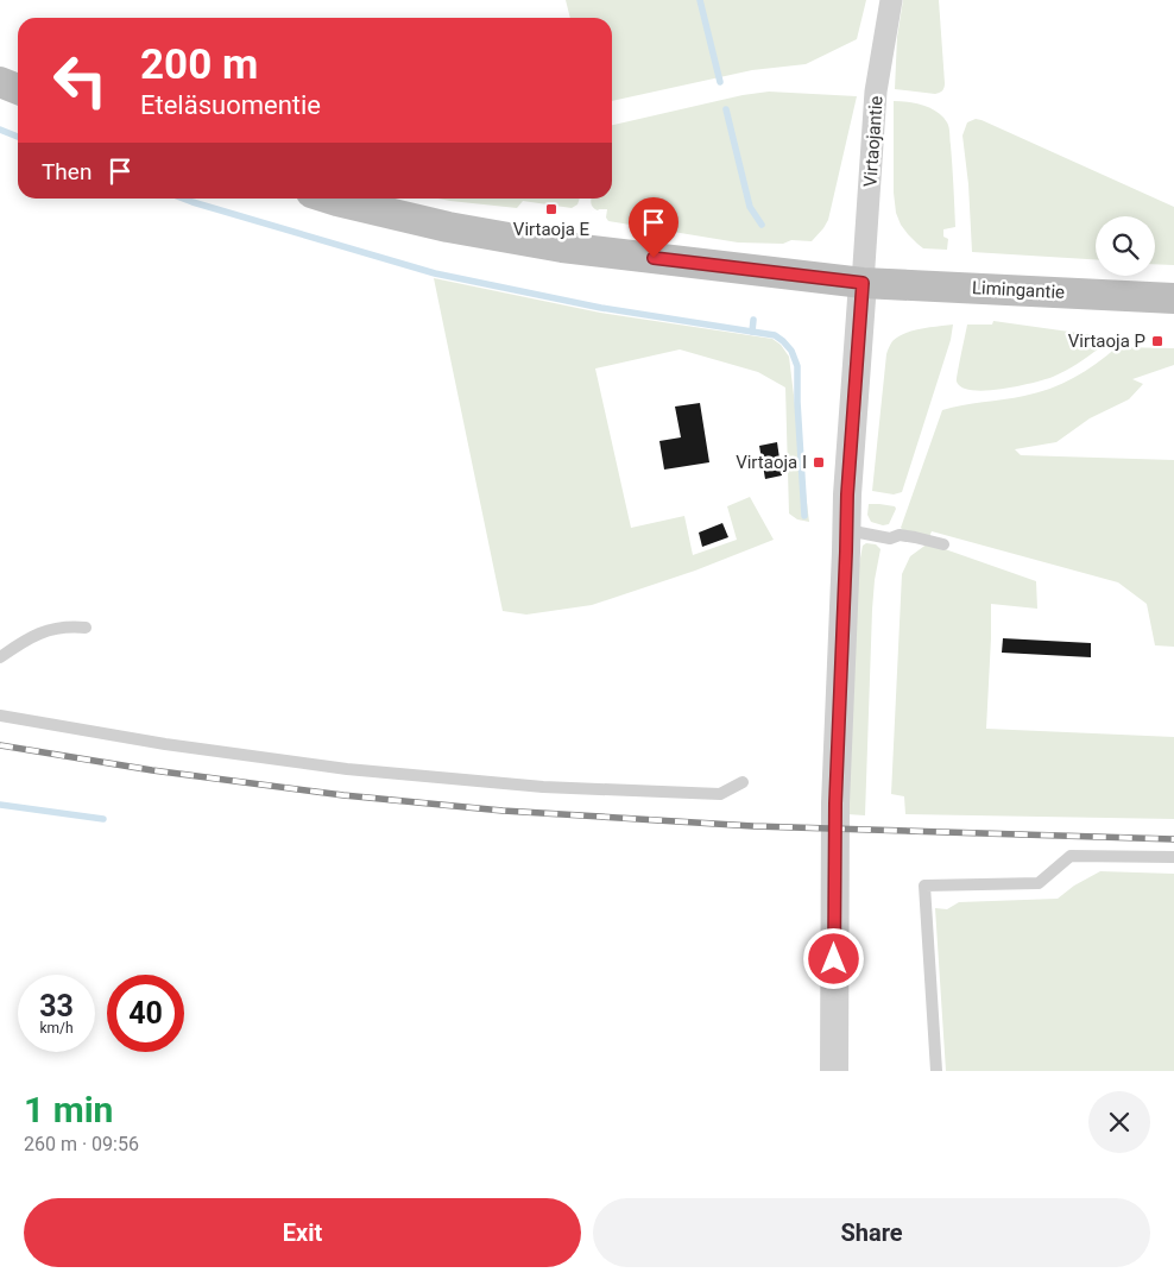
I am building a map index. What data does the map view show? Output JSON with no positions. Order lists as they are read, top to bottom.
{
  "streets": {
    "main road": ["Limingantie"],
    "street": ["Virtaojantie"]
  },
  "crossings": [
    ["Virtaojantie", "Limingantie"]
  ],
  "places": {
    "transit": ["Virtaoja E", "Virtaoja P", "Virtaoja I"]
  },
  "page": {
    "turn": ["200 m", "Eteläsuomentie"],
    "then": "Then",
    "speed": "33 km/h",
    "limit": "40",
    "heading": ["1 min", "260 m · 09:56"],
    "buttons": ["Exit", "Share"]
  }
}
